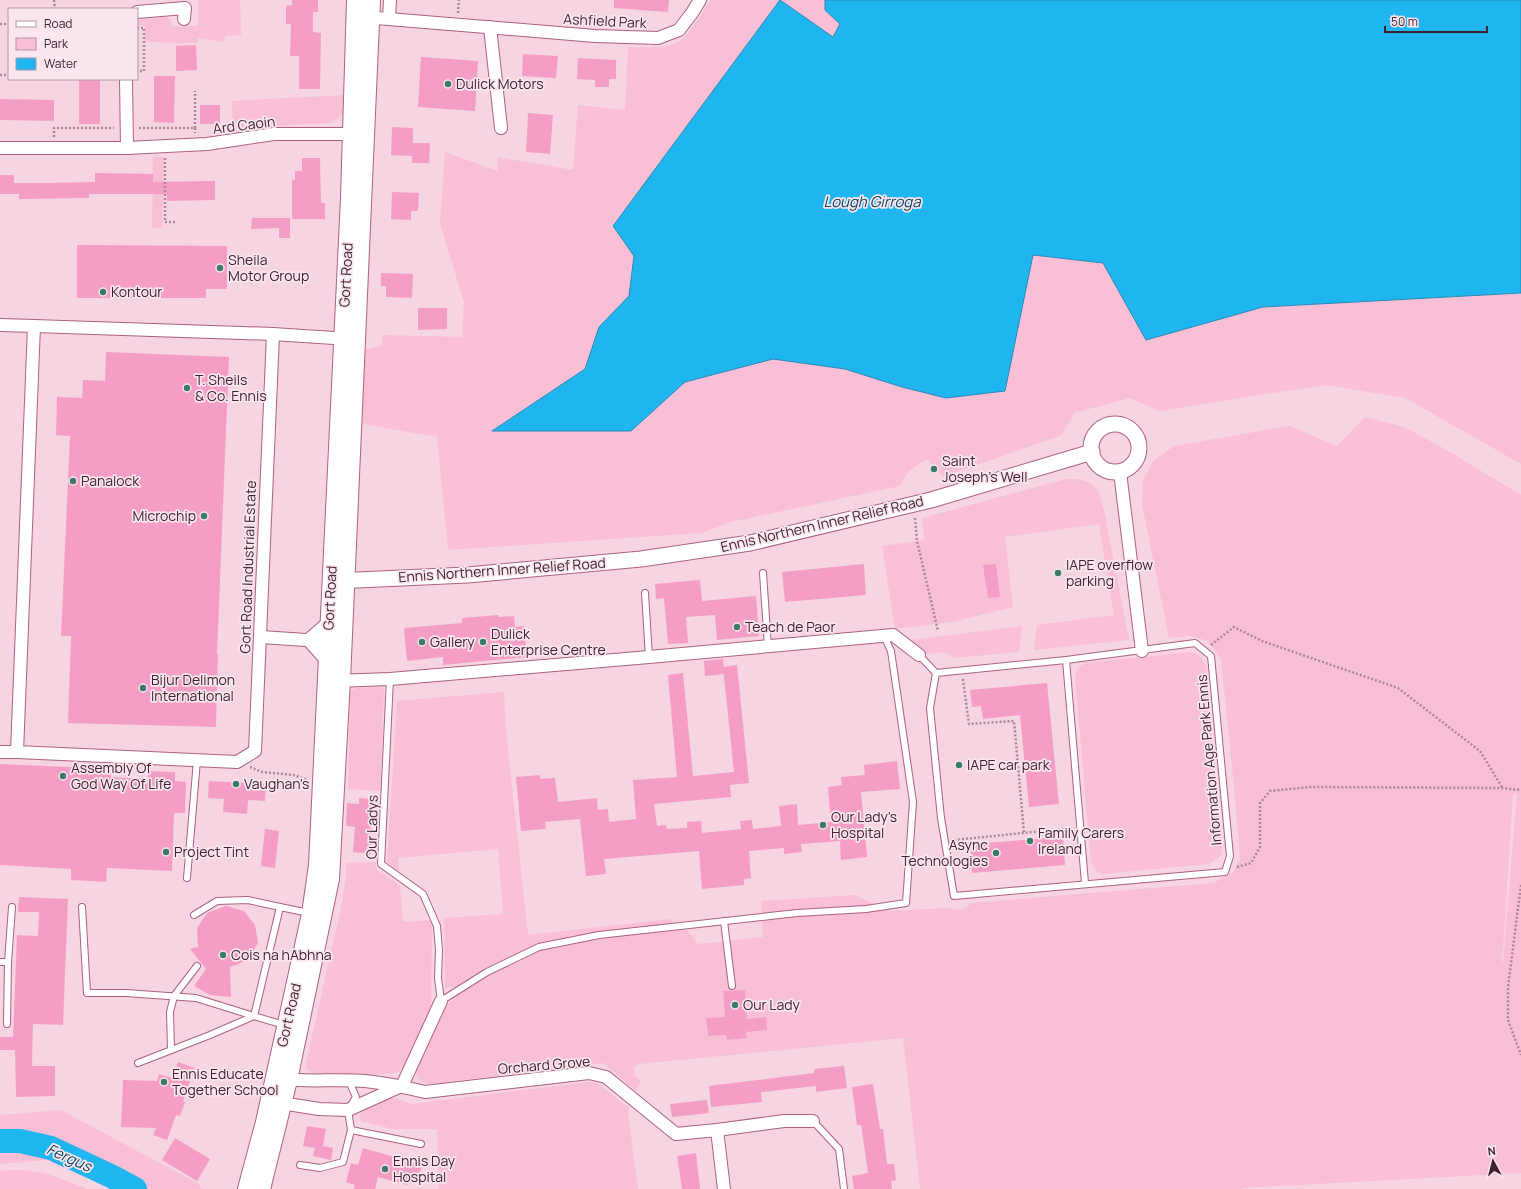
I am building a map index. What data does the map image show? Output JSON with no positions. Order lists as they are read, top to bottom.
{
  "streets": {
    "main road": ["Gort Road"],
    "street": [
      "Ashfield Park",
      "Ard Caoin",
      "Ennis Northern Inner Relief Road",
      "Gort Road Industrial Estate",
      "Orchard Grove"
    ],
    "lane": ["Information Age Park Ennis", "Our Ladys"]
  },
  "crossings": [
    ["Ashfield Park", "Gort Road"],
    ["Ard Caoin", "Gort Road"],
    ["Gort Road", "Ennis Northern Inner Relief Road"],
    ["Gort Road", "Orchard Grove"]
  ],
  "water": ["Lough Girroga", "Fergus"],
  "places": [
    "Dulick Motors",
    "Sheila Motor Group",
    "Kontour",
    "T. Sheils & Co. Ennis",
    "Saint Joseph's Well",
    "Panalock",
    "Microchip",
    "IAPE overflow parking",
    "Teach de Paor",
    "Gallery",
    "Dulick Enterprise Centre",
    "Bijur Delimon International",
    "IAPE car park",
    "Assembly Of God Way Of Life",
    "Vaughan's",
    "Our Lady's Hospital",
    "Family Carers Ireland",
    "Project Tint",
    "Async Technologies",
    "Cois na hAbhna",
    "Our Lady",
    "Ennis Educate Together School",
    "Ennis Day Hospital"
  ],
  "legend": ["Road", "Park", "Water"],
  "scale_bar": "50 m",
  "north": "top"
}
